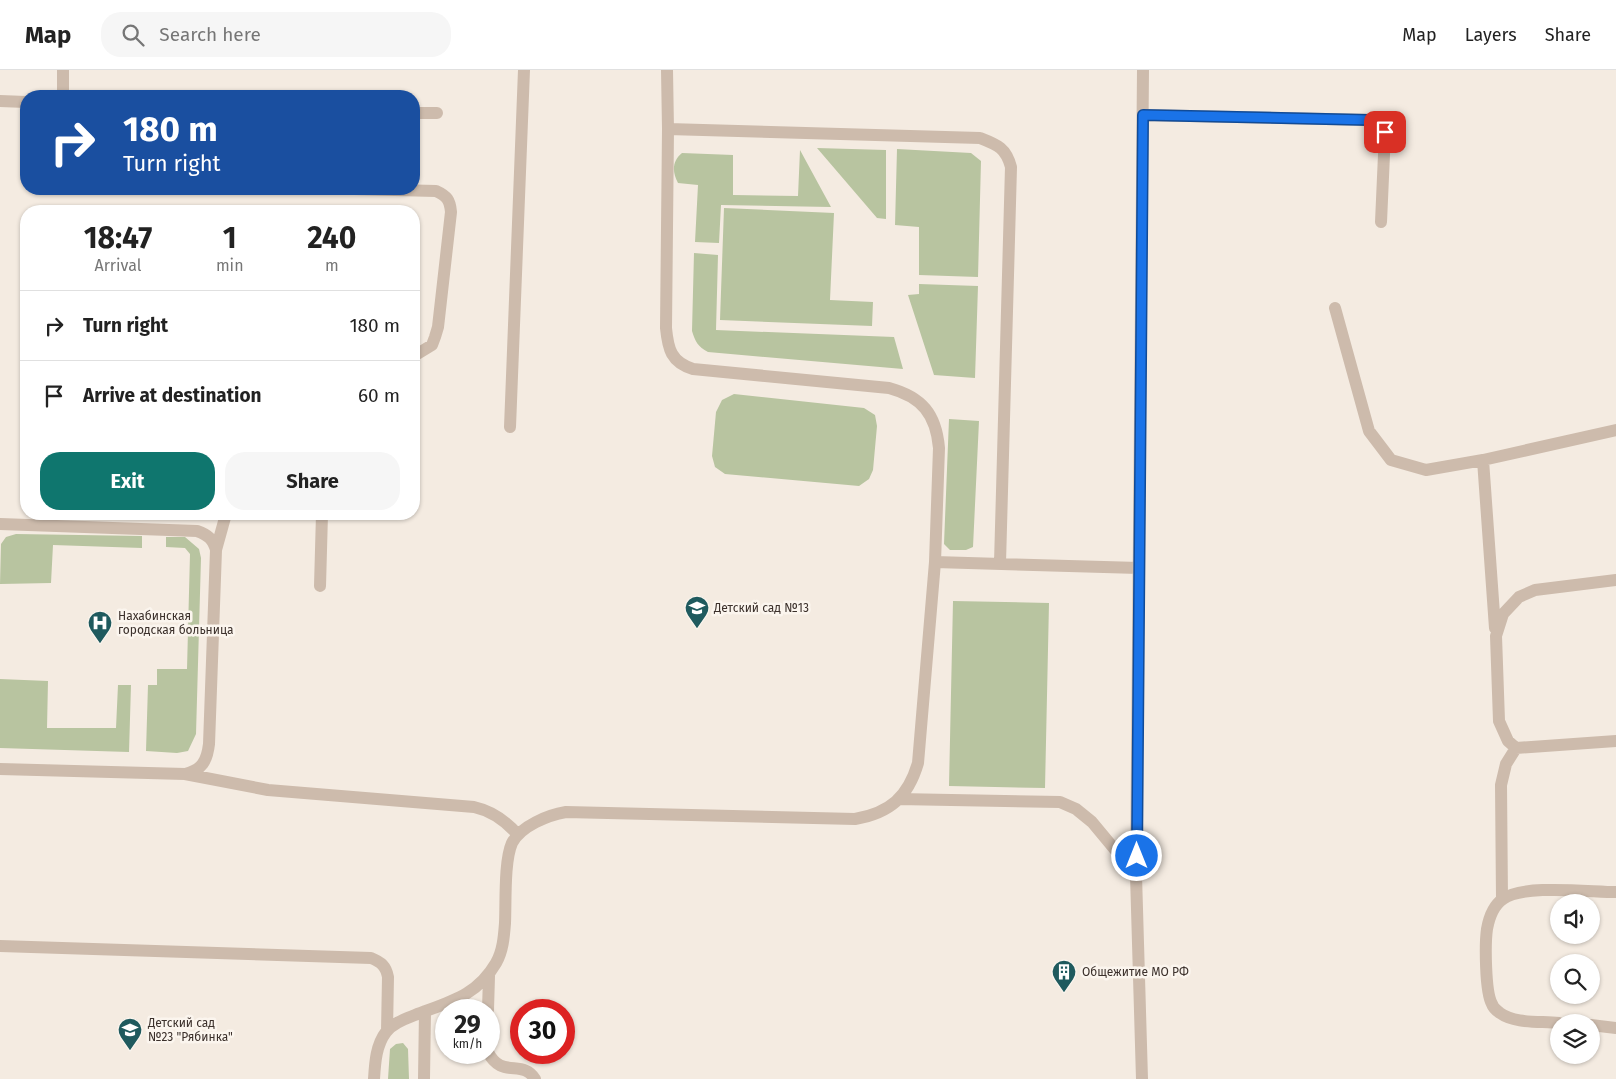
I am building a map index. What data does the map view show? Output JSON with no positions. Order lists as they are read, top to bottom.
{
  "places": {
    "school or university": ["Детский сад №13", "Детский сад №23 \"Рябинка\""],
    "hospital": ["Нахабинская городская больница"],
    "building": ["Общежитие МО РФ"]
  },
  "page": {
    "header": "Map",
    "search": "Search here",
    "nav": ["Map", "Layers", "Share"],
    "turn": ["180 m", "Turn right"],
    "eta": [
      "18:47",
      "Arrival",
      "1",
      "min",
      "240",
      "m"
    ],
    "list": [
      {
        "name": "Turn right",
        "value": "180 m"
      },
      {
        "name": "Arrive at destination",
        "value": "60 m"
      }
    ],
    "buttons": ["Exit", "Share"],
    "speed": "29 km/h",
    "limit": "30"
  }
}
